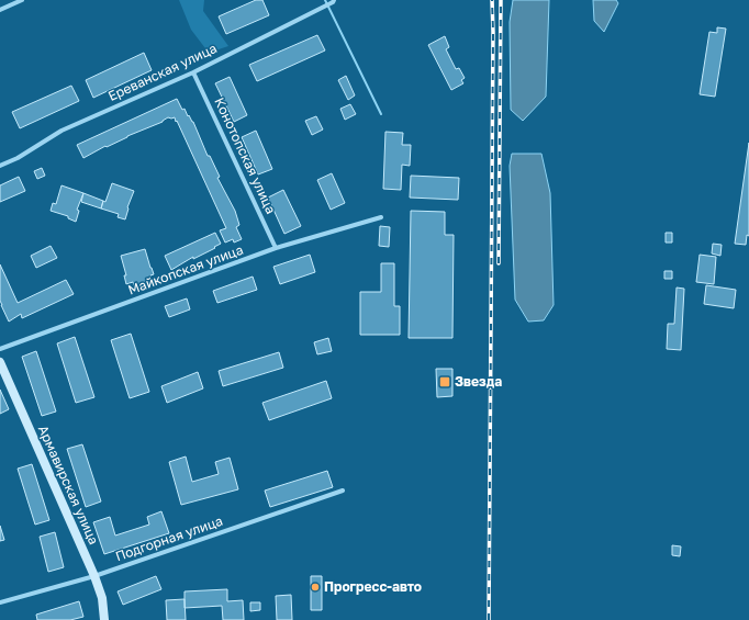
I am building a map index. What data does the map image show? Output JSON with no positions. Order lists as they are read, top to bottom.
{
  "streets": {
    "main road": ["Армавирская улица"],
    "street": [
      "Ереванская улица",
      "Конотопская улица",
      "Майкопская улица",
      "Подгорная улица"
    ]
  },
  "crossings": [
    ["Ереванская улица", "Конотопская улица"],
    ["Конотопская улица", "Майкопская улица"],
    ["Армавирская улица", "Подгорная улица"]
  ],
  "places": {
    "transit": ["Звезда"],
    "other": ["Прогресс-авто"]
  }
}
